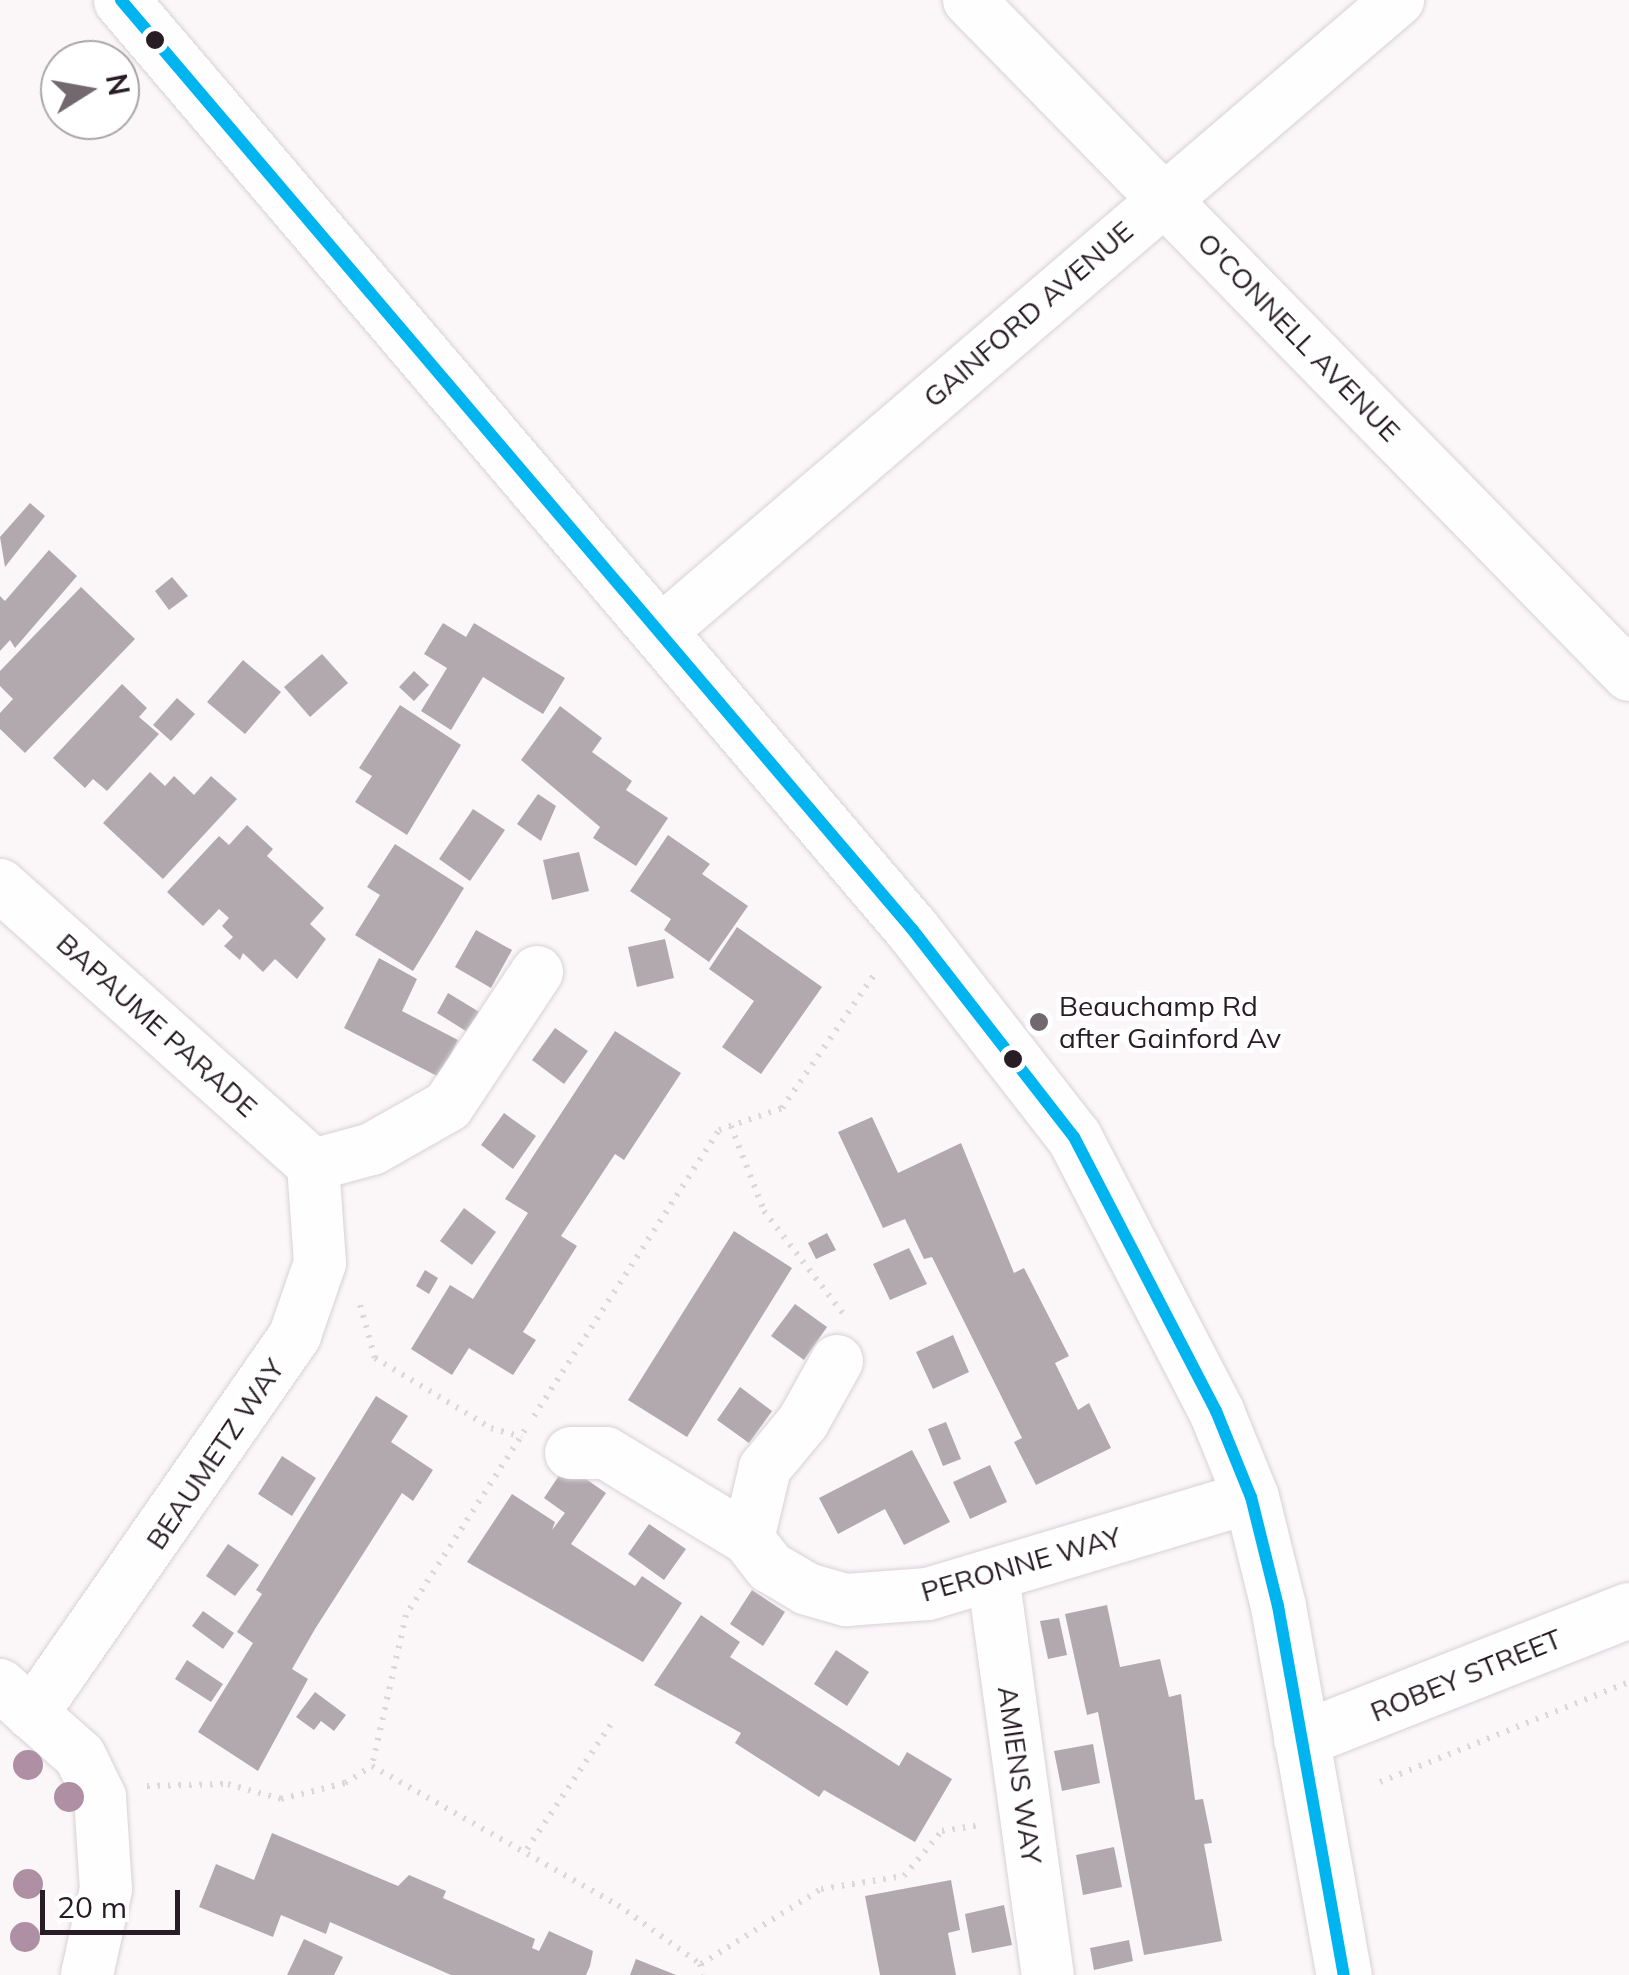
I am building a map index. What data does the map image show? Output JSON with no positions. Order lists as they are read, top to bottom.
{
  "streets": {
    "main road": ["ROBEY STREET"],
    "street": [
      "GAINFORD AVENUE",
      "O'CONNELL AVENUE",
      "BAPAUME PARADE",
      "BEAUMETZ WAY",
      "PERONNE WAY",
      "AMIENS WAY"
    ]
  },
  "crossings": [
    ["GAINFORD AVENUE", "O'CONNELL AVENUE"],
    ["BAPAUME PARADE", "BEAUMETZ WAY"],
    ["PERONNE WAY", "AMIENS WAY"]
  ],
  "places": ["Beauchamp Rd after Gainford Av"],
  "scale_bar": "20 m",
  "north": "right"
}
